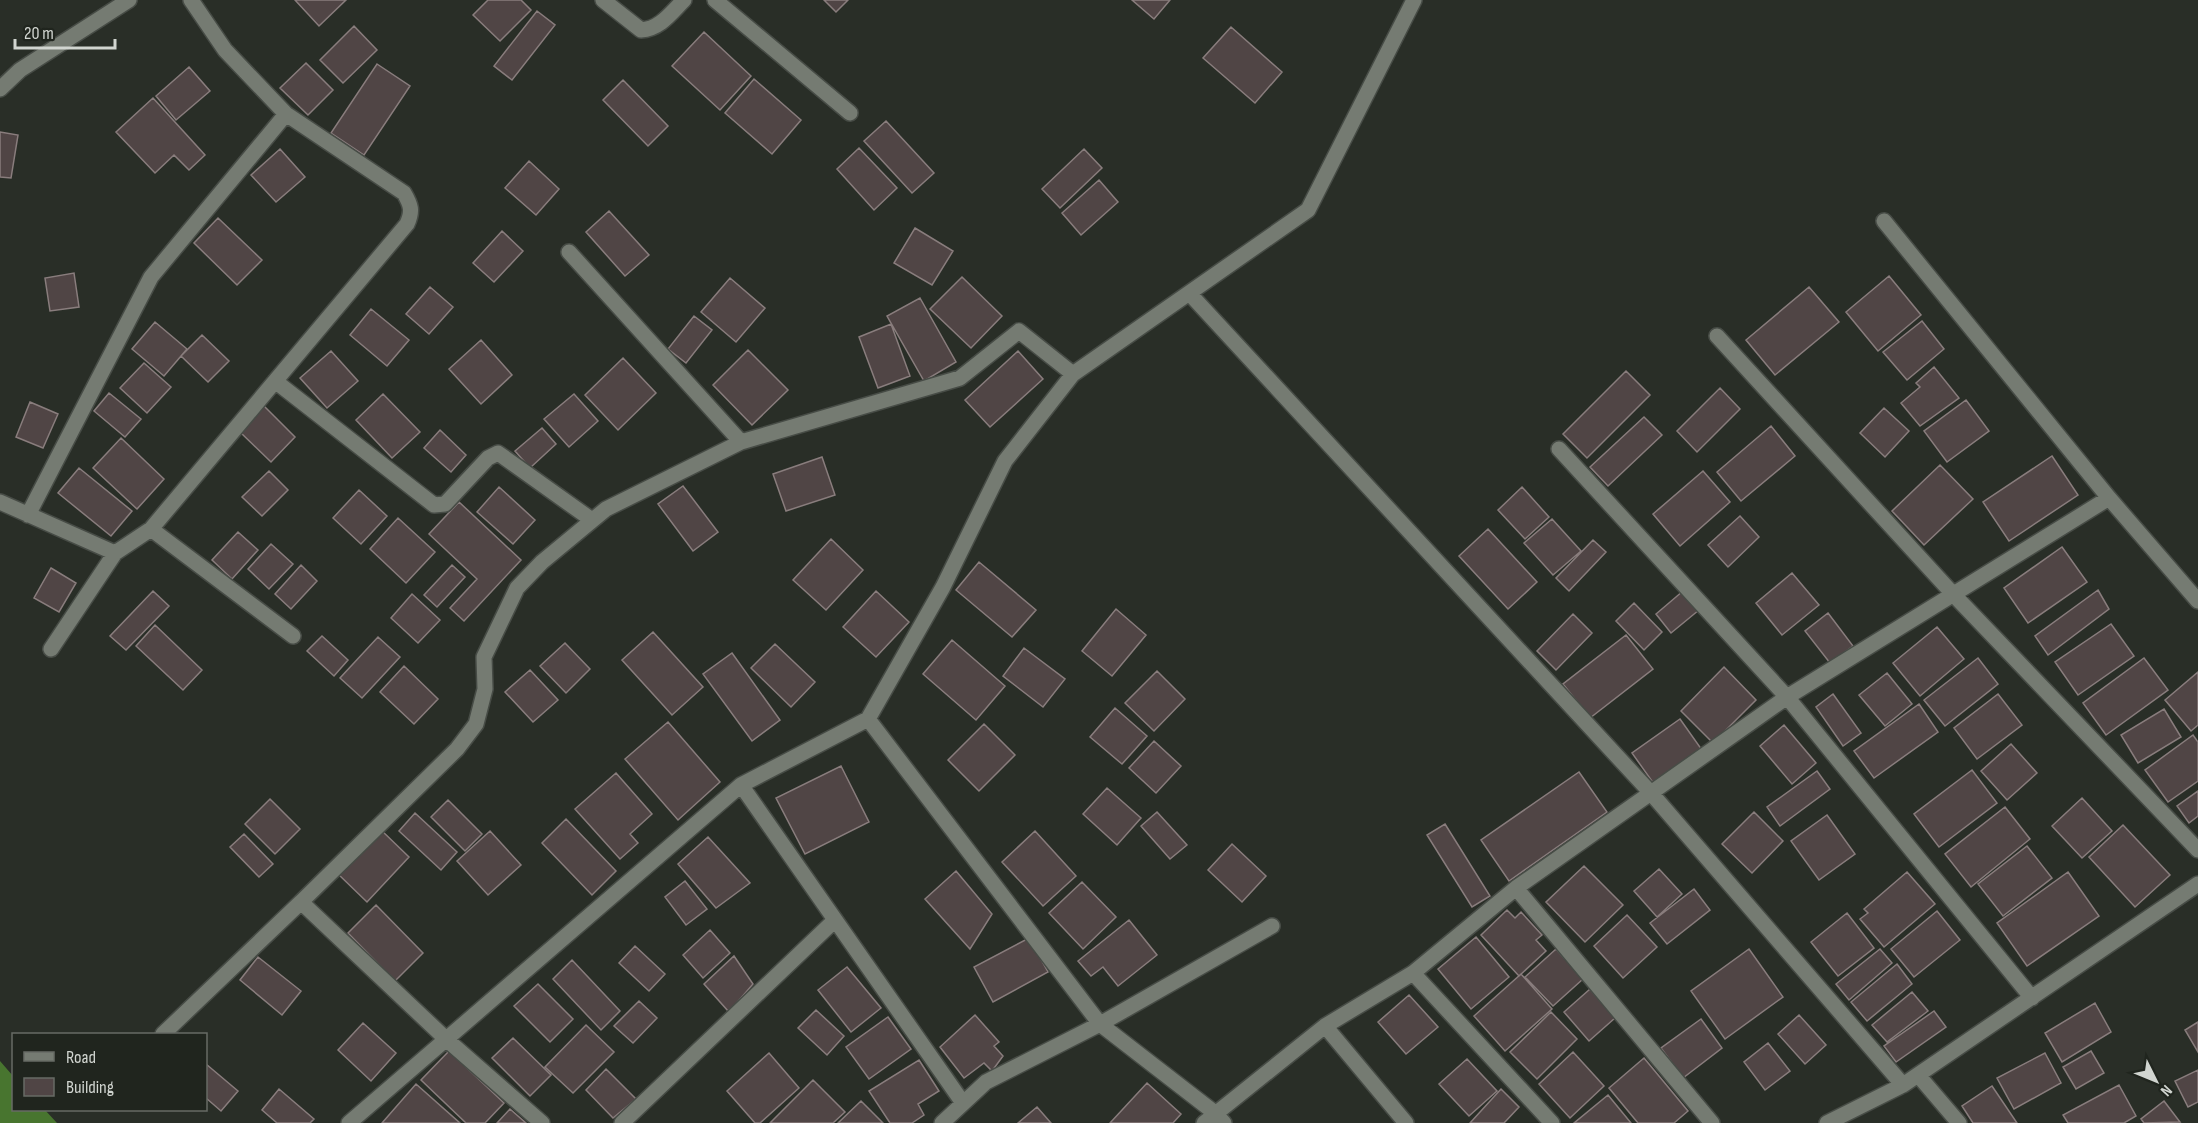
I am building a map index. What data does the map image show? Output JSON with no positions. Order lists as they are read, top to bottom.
{
  "legend": ["Road", "Building"],
  "scale_bar": "20 m",
  "north": "bottom right"
}
